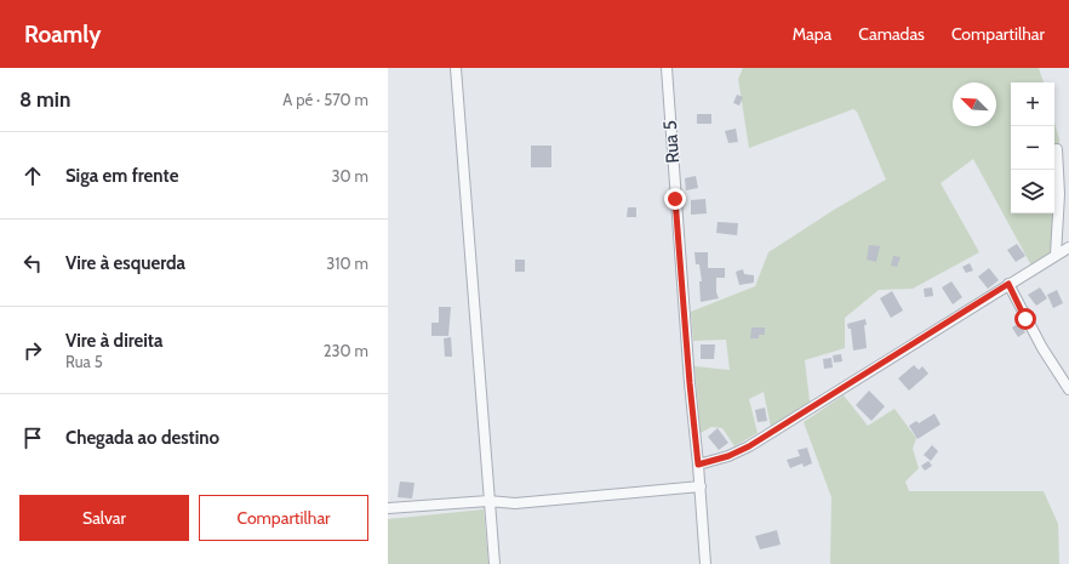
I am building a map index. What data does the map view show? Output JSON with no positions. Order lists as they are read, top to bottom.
{
  "streets": {
    "street": ["Rua 5"]
  },
  "north": "top left",
  "page": {
    "header": "Roamly",
    "nav": ["Mapa", "Camadas", "Compartilhar"],
    "heading": ["8 min", "A pé · 570 m"],
    "map_buttons": ["+", "−"],
    "list": [
      ["Siga em frente", "30 m"],
      ["Vire à esquerda", "310 m"],
      ["Vire à direita", "Rua 5", "230 m"],
      "Chegada ao destino"
    ],
    "buttons": ["Salvar", "Compartilhar"]
  }
}
